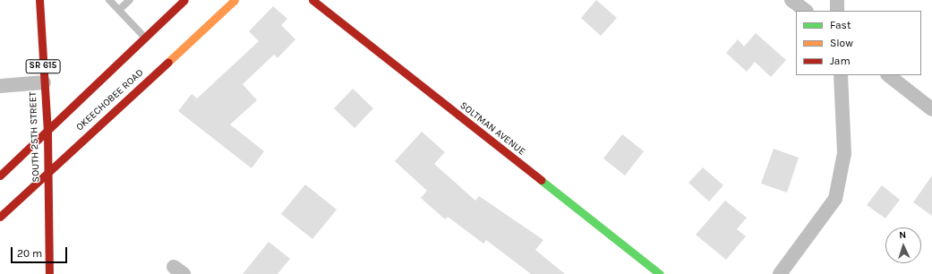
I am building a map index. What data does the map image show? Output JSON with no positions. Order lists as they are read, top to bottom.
{
  "streets": {
    "main road": [
      "SR 615",
      "OKEECHOBEE ROAD",
      "SOLTMAN AVENUE",
      "SOUTH 25TH STREET"
    ]
  },
  "crossings": [
    ["OKEECHOBEE ROAD", "SOUTH 25TH STREET"]
  ],
  "legend": ["Fast", "Slow", "Jam"],
  "scale_bar": "20 m",
  "north": "top"
}
